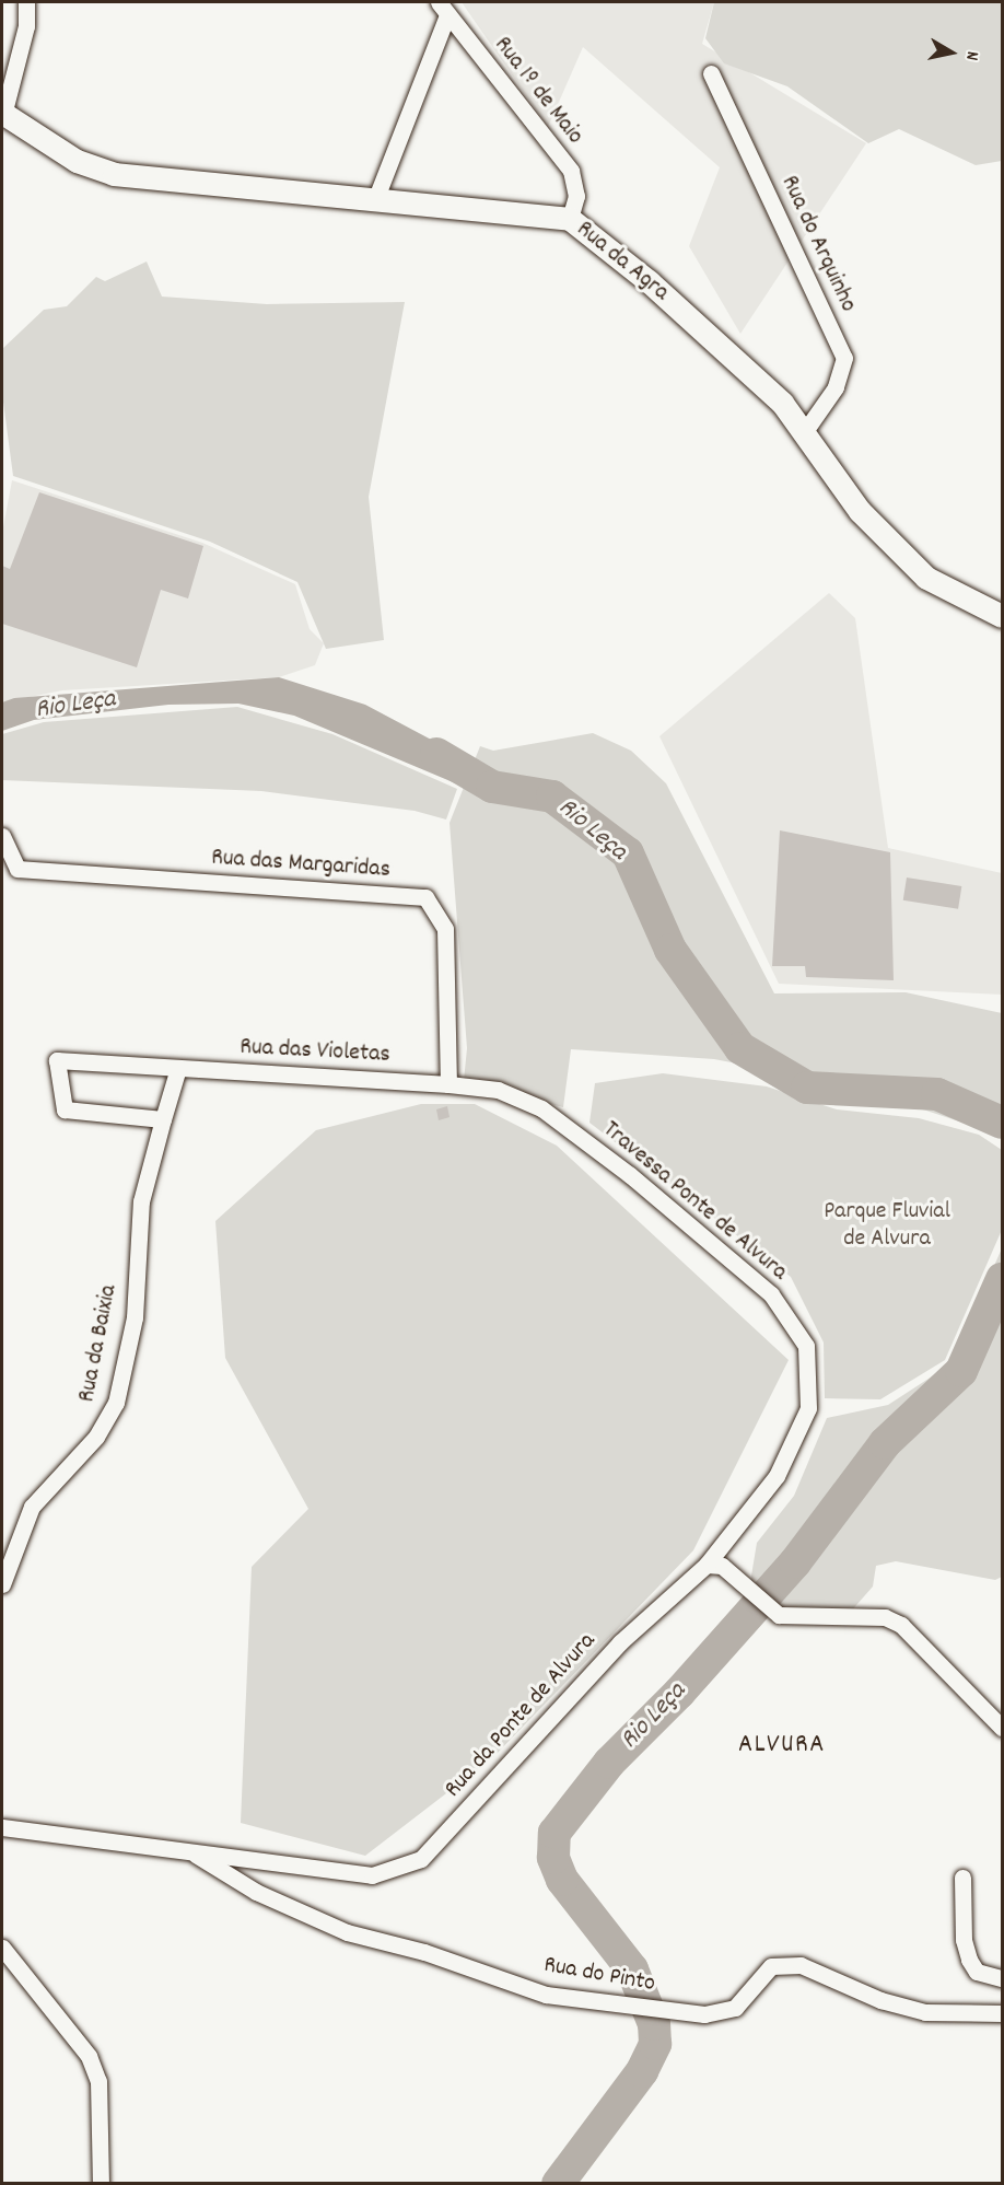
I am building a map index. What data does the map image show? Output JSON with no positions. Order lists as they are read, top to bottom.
{
  "streets": {
    "main road": ["Rua da Agra"],
    "street": [
      "Rua 1º de Maio",
      "Rua do Arquinho",
      "Rua das Margaridas",
      "Rua das Violetas",
      "Travessa Ponte de Alvura",
      "Rua da Baixia",
      "Rua da Ponte de Alvura",
      "Rua do Pinto"
    ]
  },
  "crossings": [
    ["Rua 1º de Maio", "Rua da Agra"],
    ["Rua do Arquinho", "Rua da Agra"],
    ["Rua das Margaridas", "Rua das Violetas"],
    ["Rua das Margaridas", "Travessa Ponte de Alvura"],
    ["Rua das Violetas", "Travessa Ponte de Alvura"],
    ["Rua das Violetas", "Rua da Baixia"],
    ["Travessa Ponte de Alvura", "Rua da Ponte de Alvura"],
    ["Rua da Ponte de Alvura", "Rua do Pinto"]
  ],
  "districts": ["ALVURA"],
  "water": ["Rio Leça"],
  "parks": ["Parque Fluvial de Alvura"],
  "north": "right"
}
